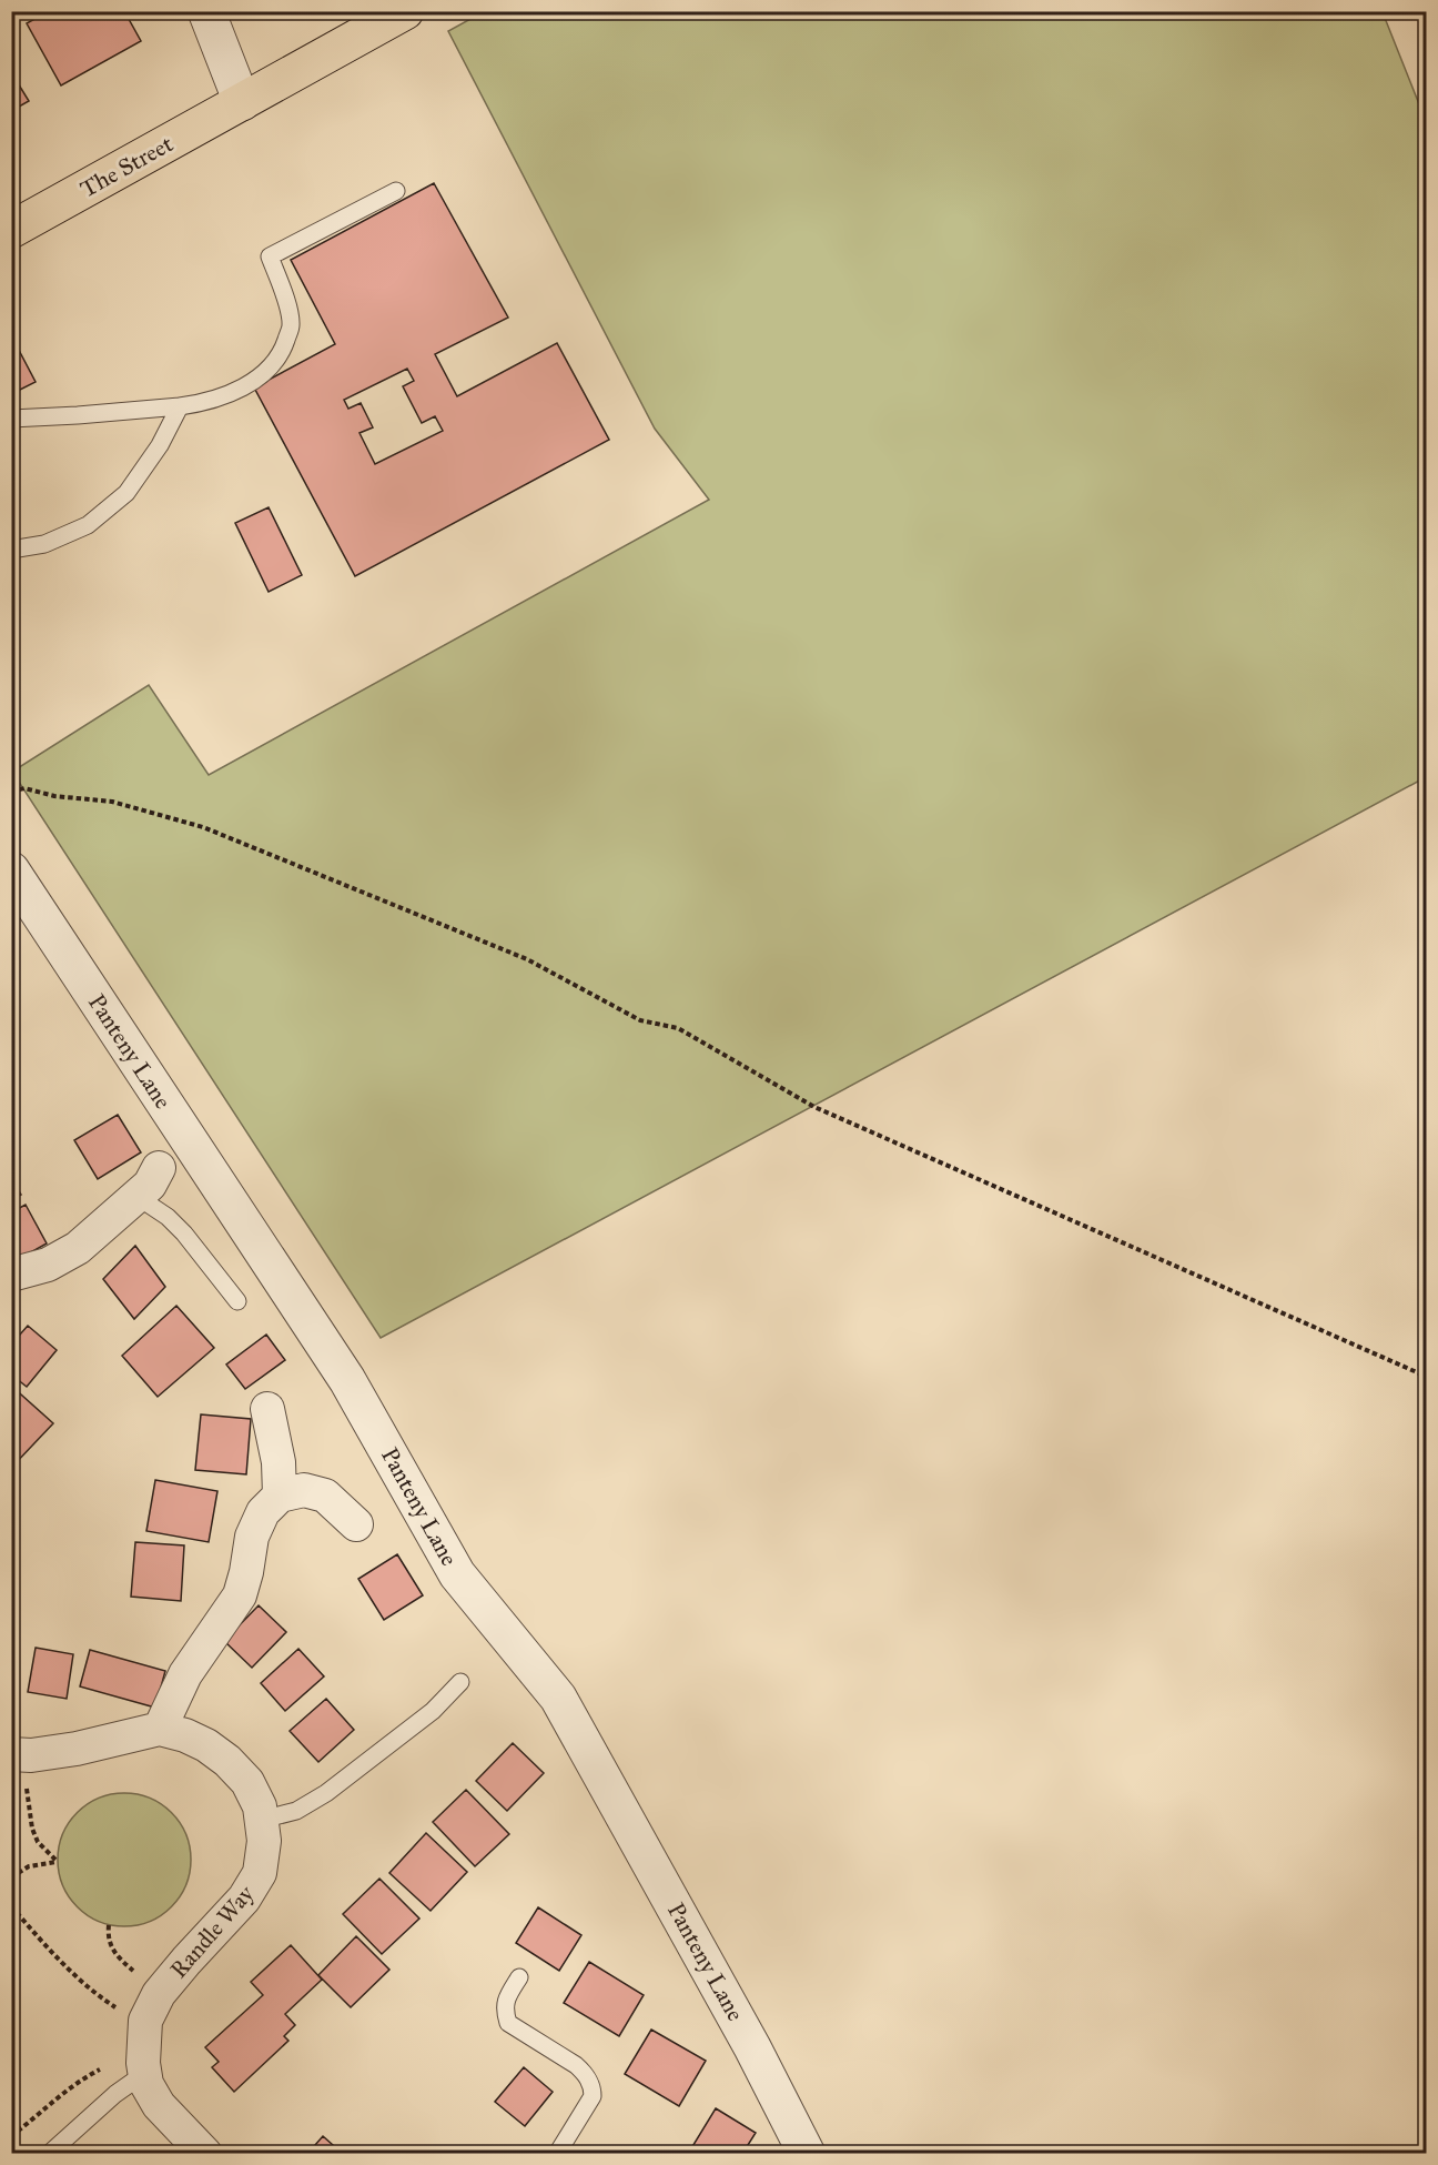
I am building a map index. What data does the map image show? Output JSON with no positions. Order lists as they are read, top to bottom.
{
  "streets": {
    "main road": ["The Street"],
    "street": ["Panteny Lane", "Randle Way"]
  }
}
